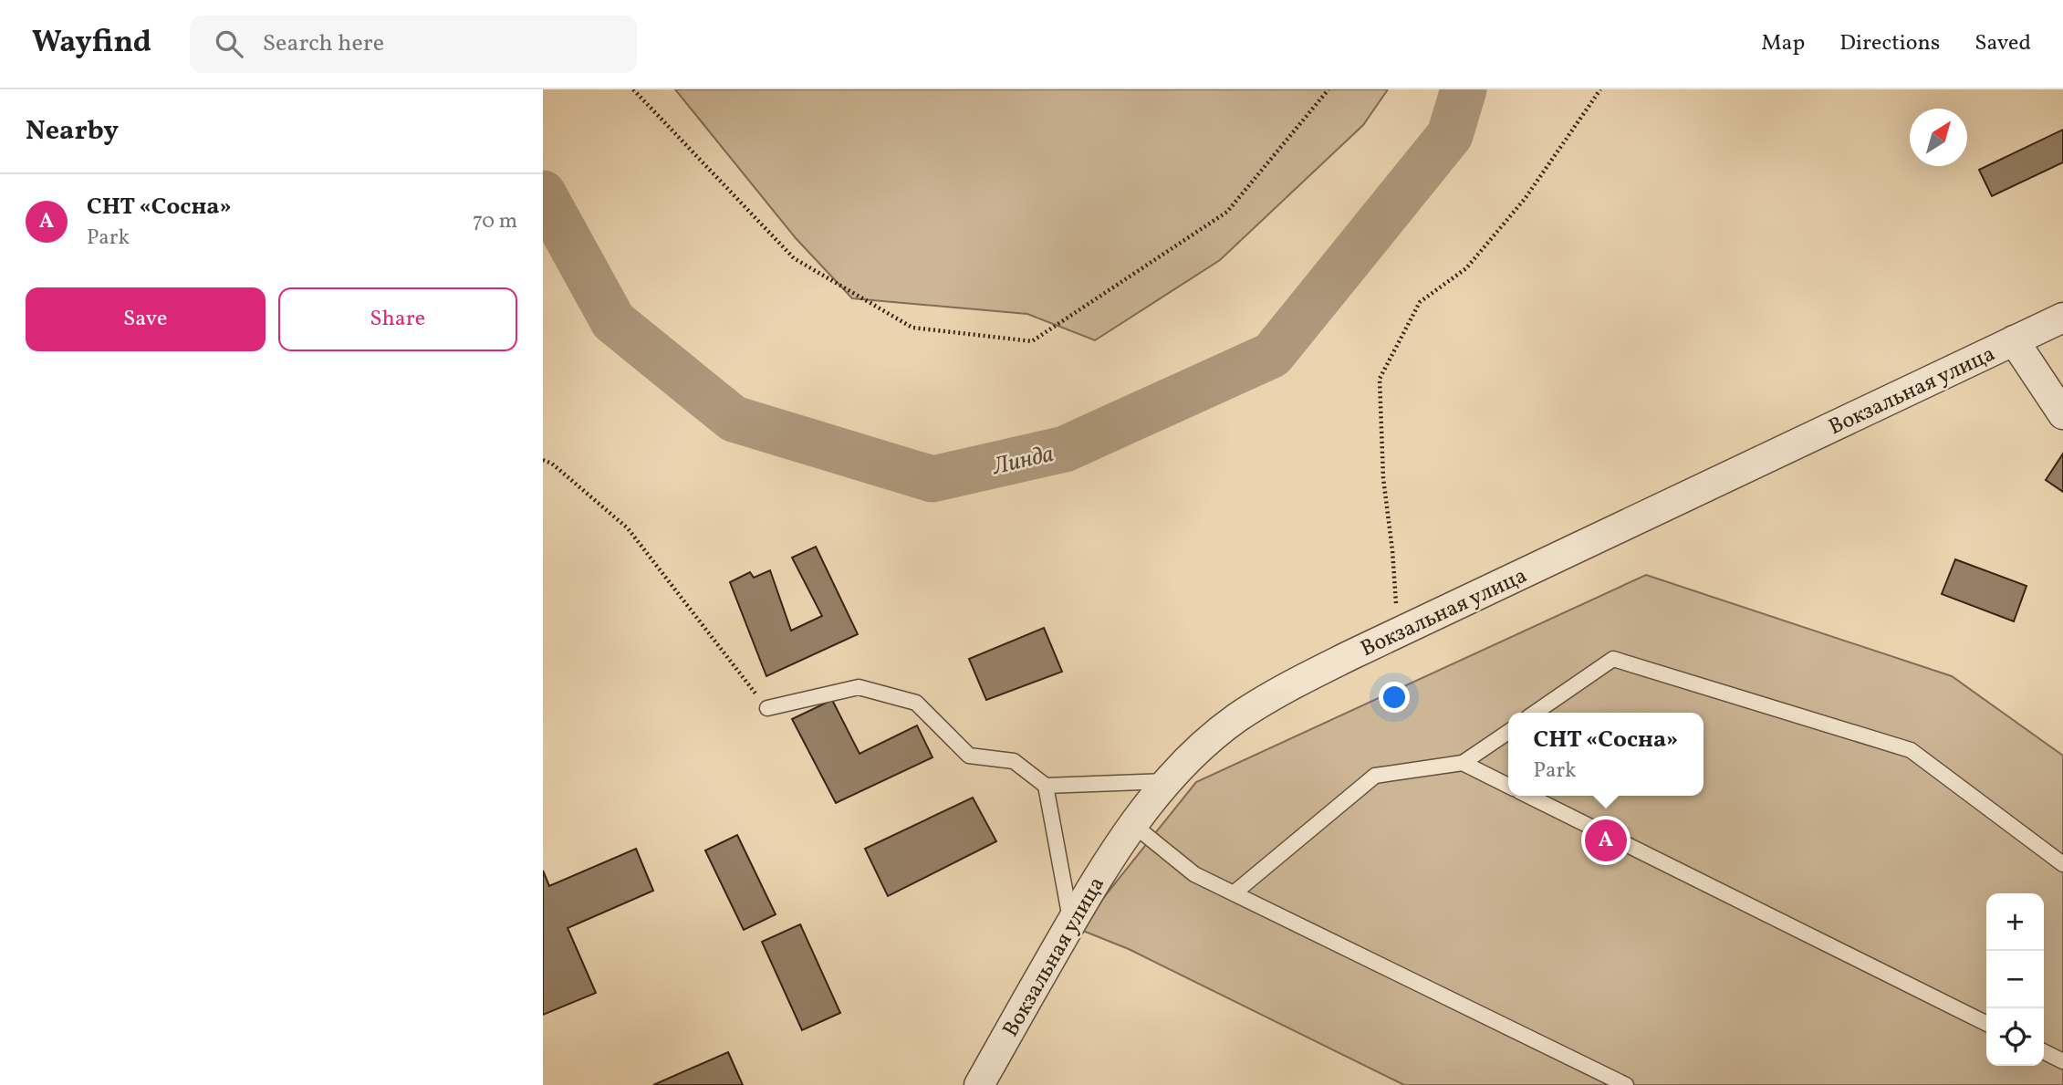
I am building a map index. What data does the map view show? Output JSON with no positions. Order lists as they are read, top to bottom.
{
  "streets": {
    "street": ["Вокзальная улица"]
  },
  "water": ["Линда"],
  "north": "top right",
  "page": {
    "header": "Wayfind",
    "search": "Search here",
    "nav": ["Map", "Directions", "Saved"],
    "heading": "Nearby",
    "list": [
      {
        "mark": "A",
        "name": "СНТ «Сосна»",
        "note": "Park",
        "value": "70 m"
      }
    ],
    "buttons": ["Save", "Share"],
    "popup": ["СНТ «Сосна»", "Park"],
    "pins": "A",
    "map_buttons": ["+", "−"]
  }
}
